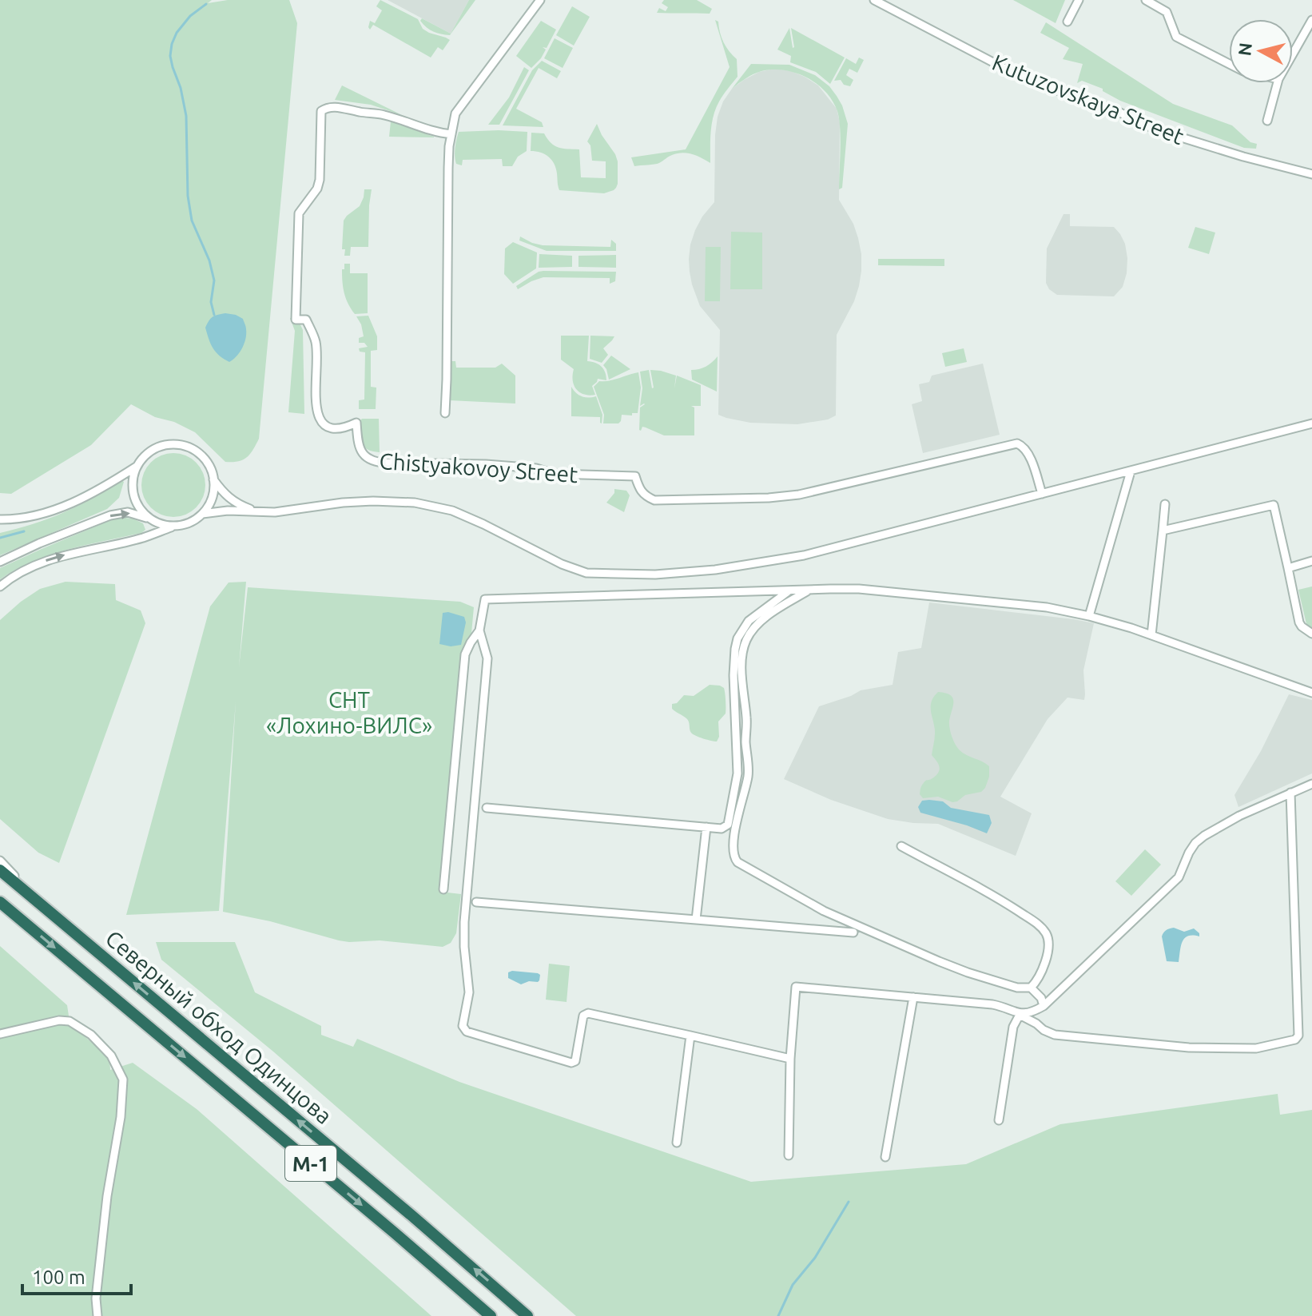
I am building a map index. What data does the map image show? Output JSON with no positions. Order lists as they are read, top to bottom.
{
  "streets": {
    "highway": ["Северный обход Одинцова", "М-1"],
    "street": ["Kutuzovskaya Street", "Chistyakovoy Street"]
  },
  "parks": ["СНТ «Лохино-ВИЛС»"],
  "scale_bar": "100 m",
  "north": "left"
}
